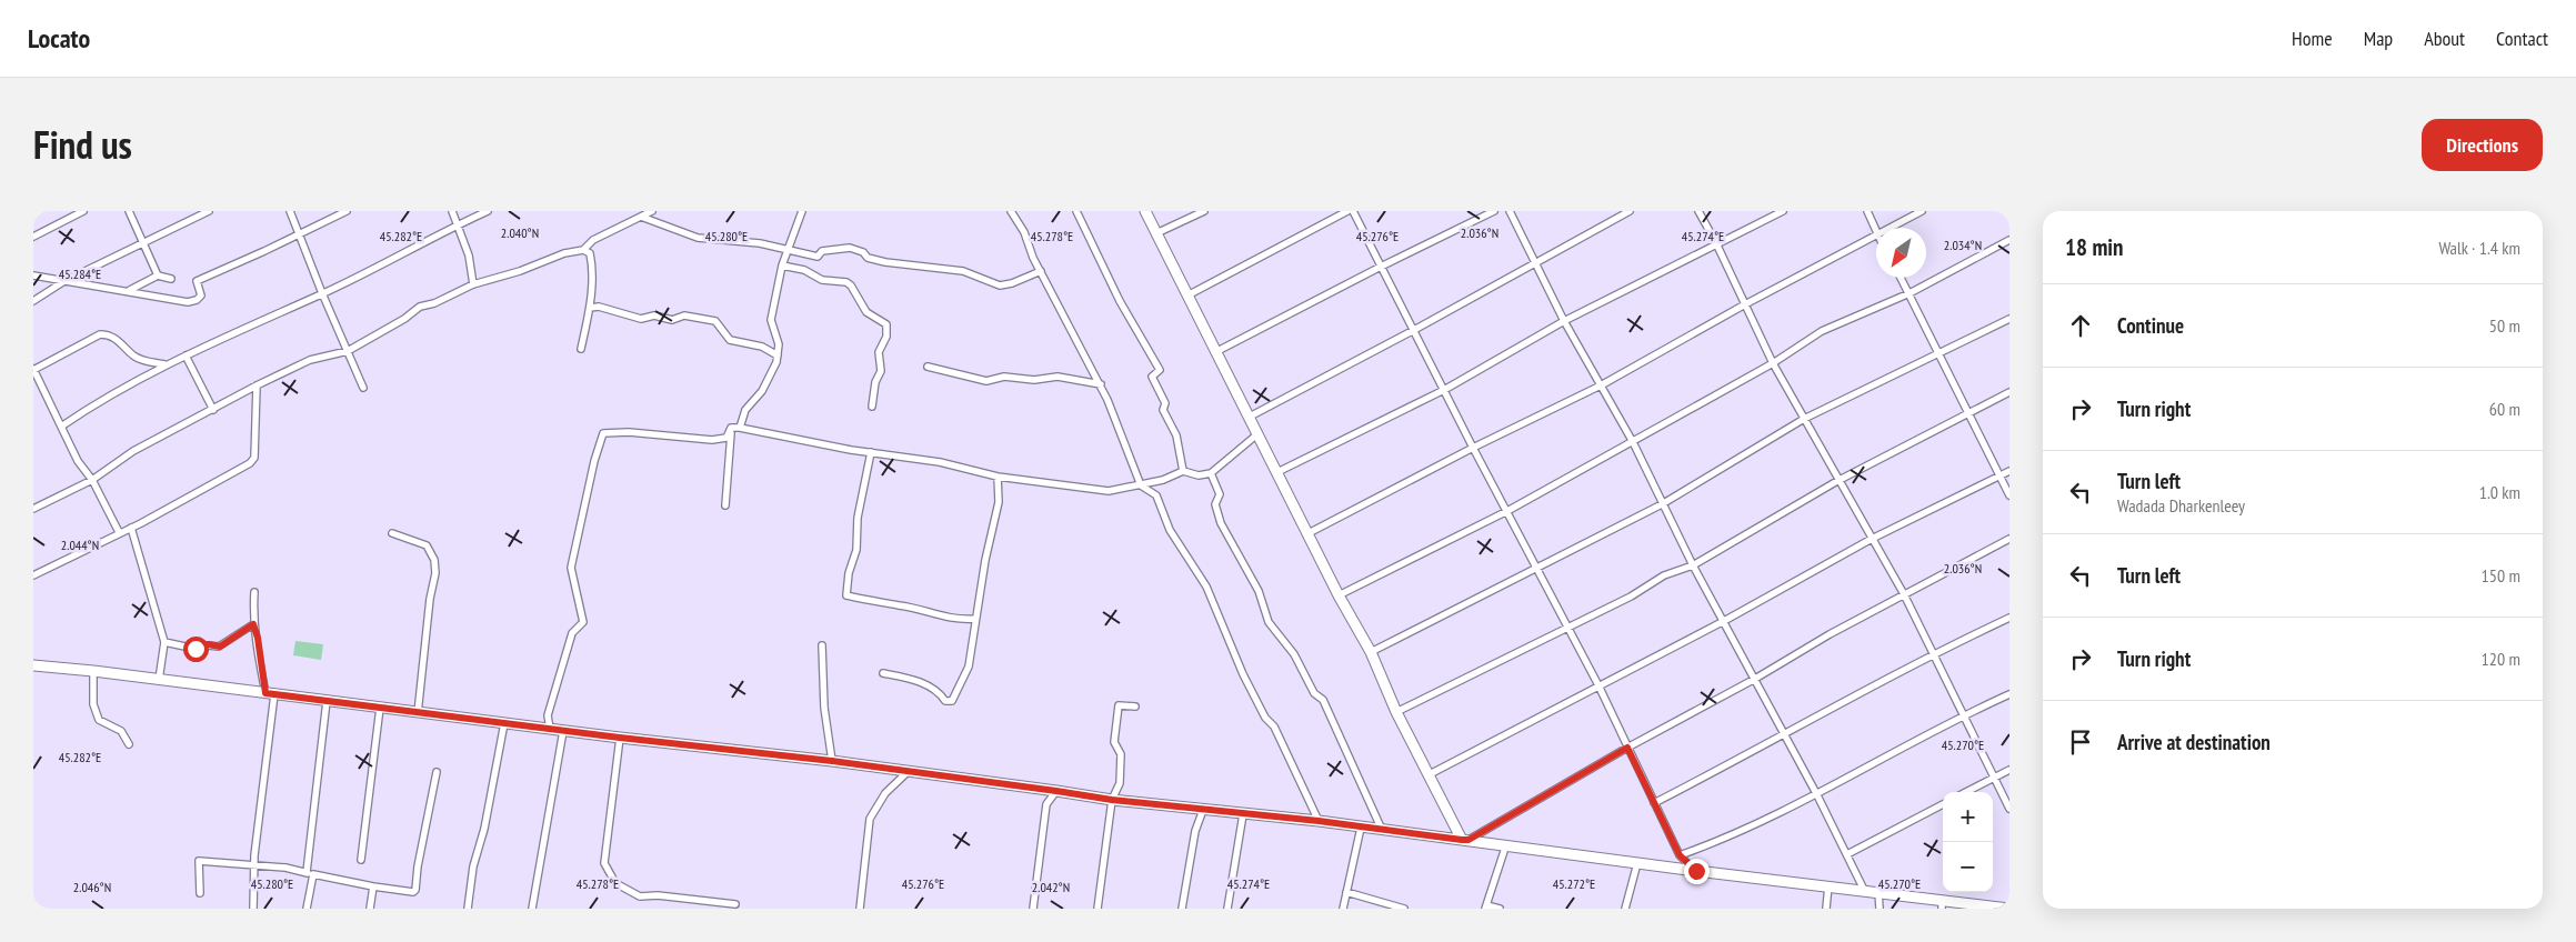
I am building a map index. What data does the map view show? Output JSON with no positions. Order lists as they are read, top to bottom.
{
  "north": "bottom left",
  "page": {
    "header": "Locato",
    "nav": [
      "Home",
      "Map",
      "About",
      "Contact"
    ],
    "title": "Find us",
    "buttons": "Directions",
    "heading": ["18 min", "Walk · 1.4 km"],
    "list": [
      ["Continue", "50 m"],
      ["Turn right", "60 m"],
      ["Turn left", "Wadada Dharkenleey", "1.0 km"],
      ["Turn left", "150 m"],
      ["Turn right", "120 m"],
      "Arrive at destination"
    ],
    "map_buttons": ["+", "−"]
  },
  "coordinates": [
    "2.040°N",
    "2.036°N",
    "45.282°E",
    "45.280°E",
    "45.278°E",
    "45.276°E",
    "45.274°E",
    "2.034°N",
    "45.284°E",
    "2.044°N",
    "45.270°E",
    "45.272°E",
    "2.046°N",
    "2.042°N"
  ]
}
